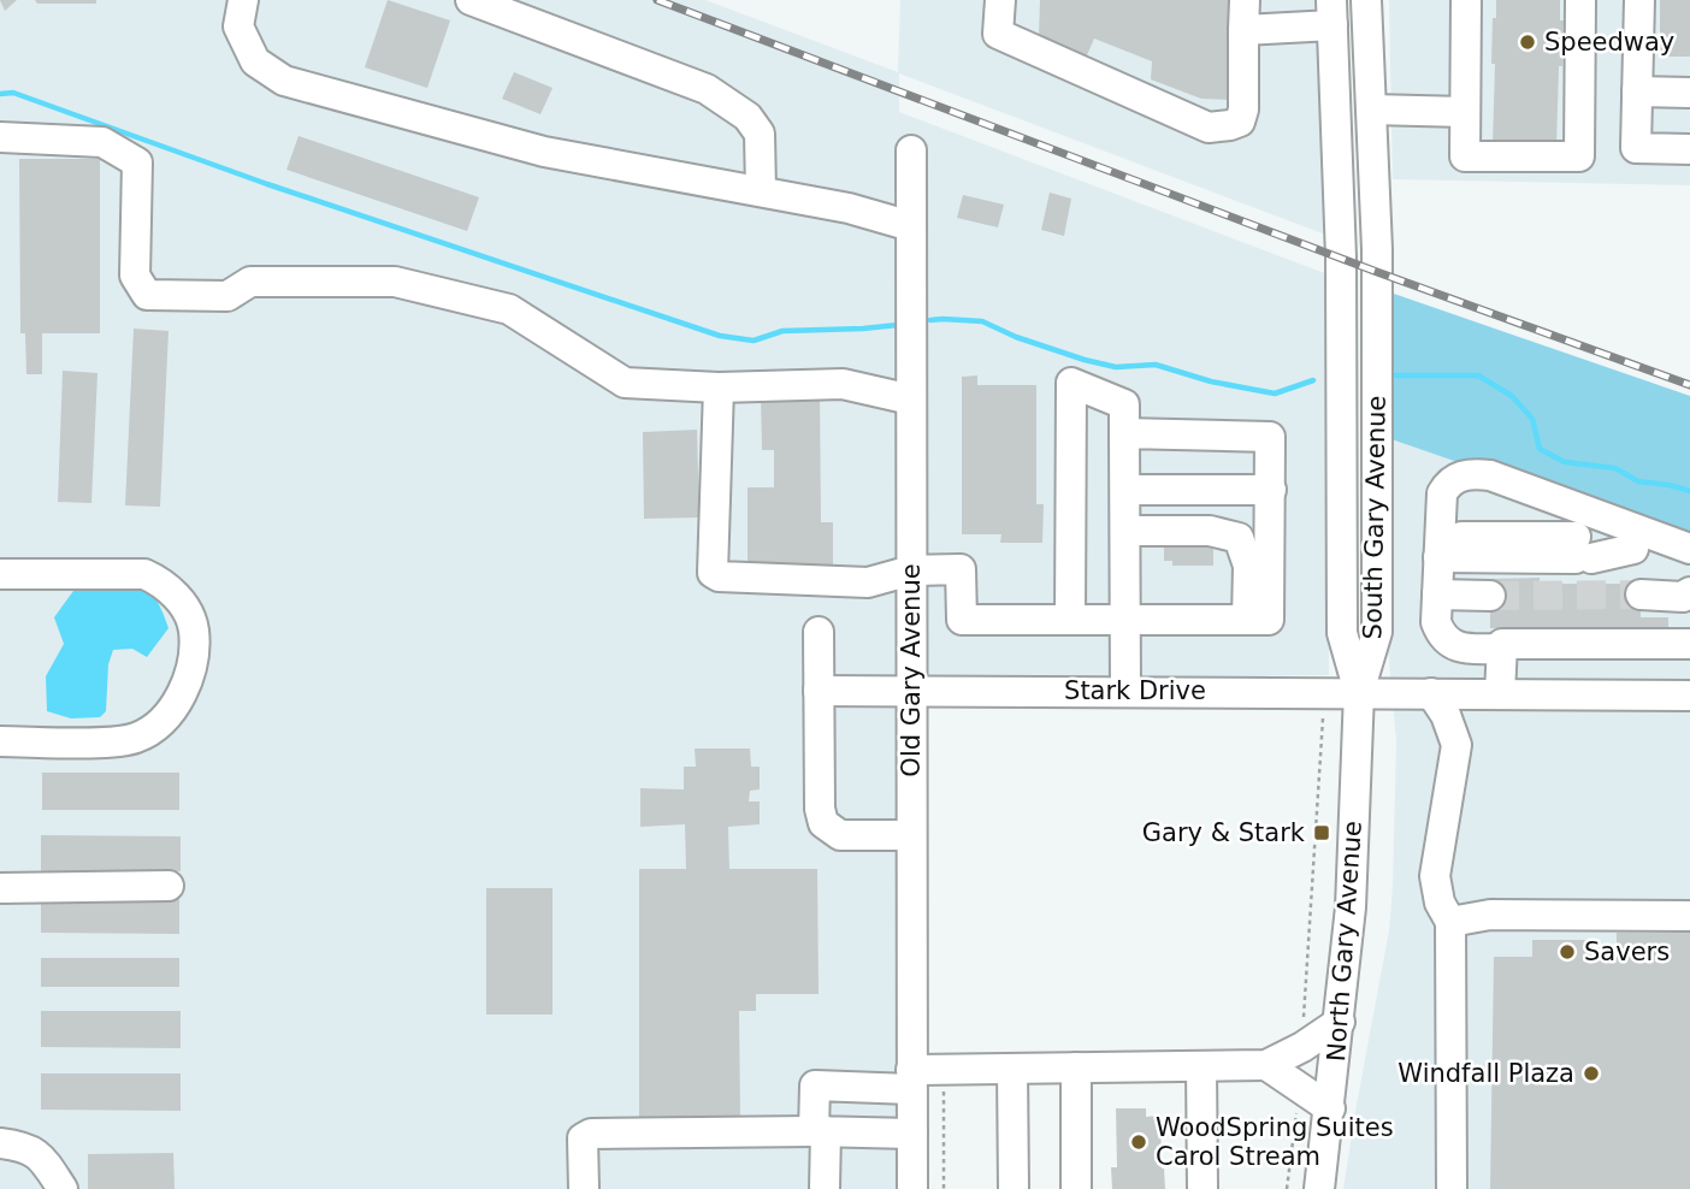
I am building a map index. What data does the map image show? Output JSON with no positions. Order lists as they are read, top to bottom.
{
  "streets": {
    "street": [
      "South Gary Avenue",
      "Old Gary Avenue",
      "Stark Drive",
      "North Gary Avenue"
    ]
  },
  "crossings": [
    ["South Gary Avenue", "Stark Drive"],
    ["South Gary Avenue", "North Gary Avenue"],
    ["Old Gary Avenue", "Stark Drive"],
    ["Stark Drive", "North Gary Avenue"]
  ],
  "places": {
    "other": [
      "Speedway",
      "Savers",
      "Windfall Plaza",
      "WoodSpring Suites Carol Stream"
    ],
    "transit": ["Gary & Stark"]
  }
}
